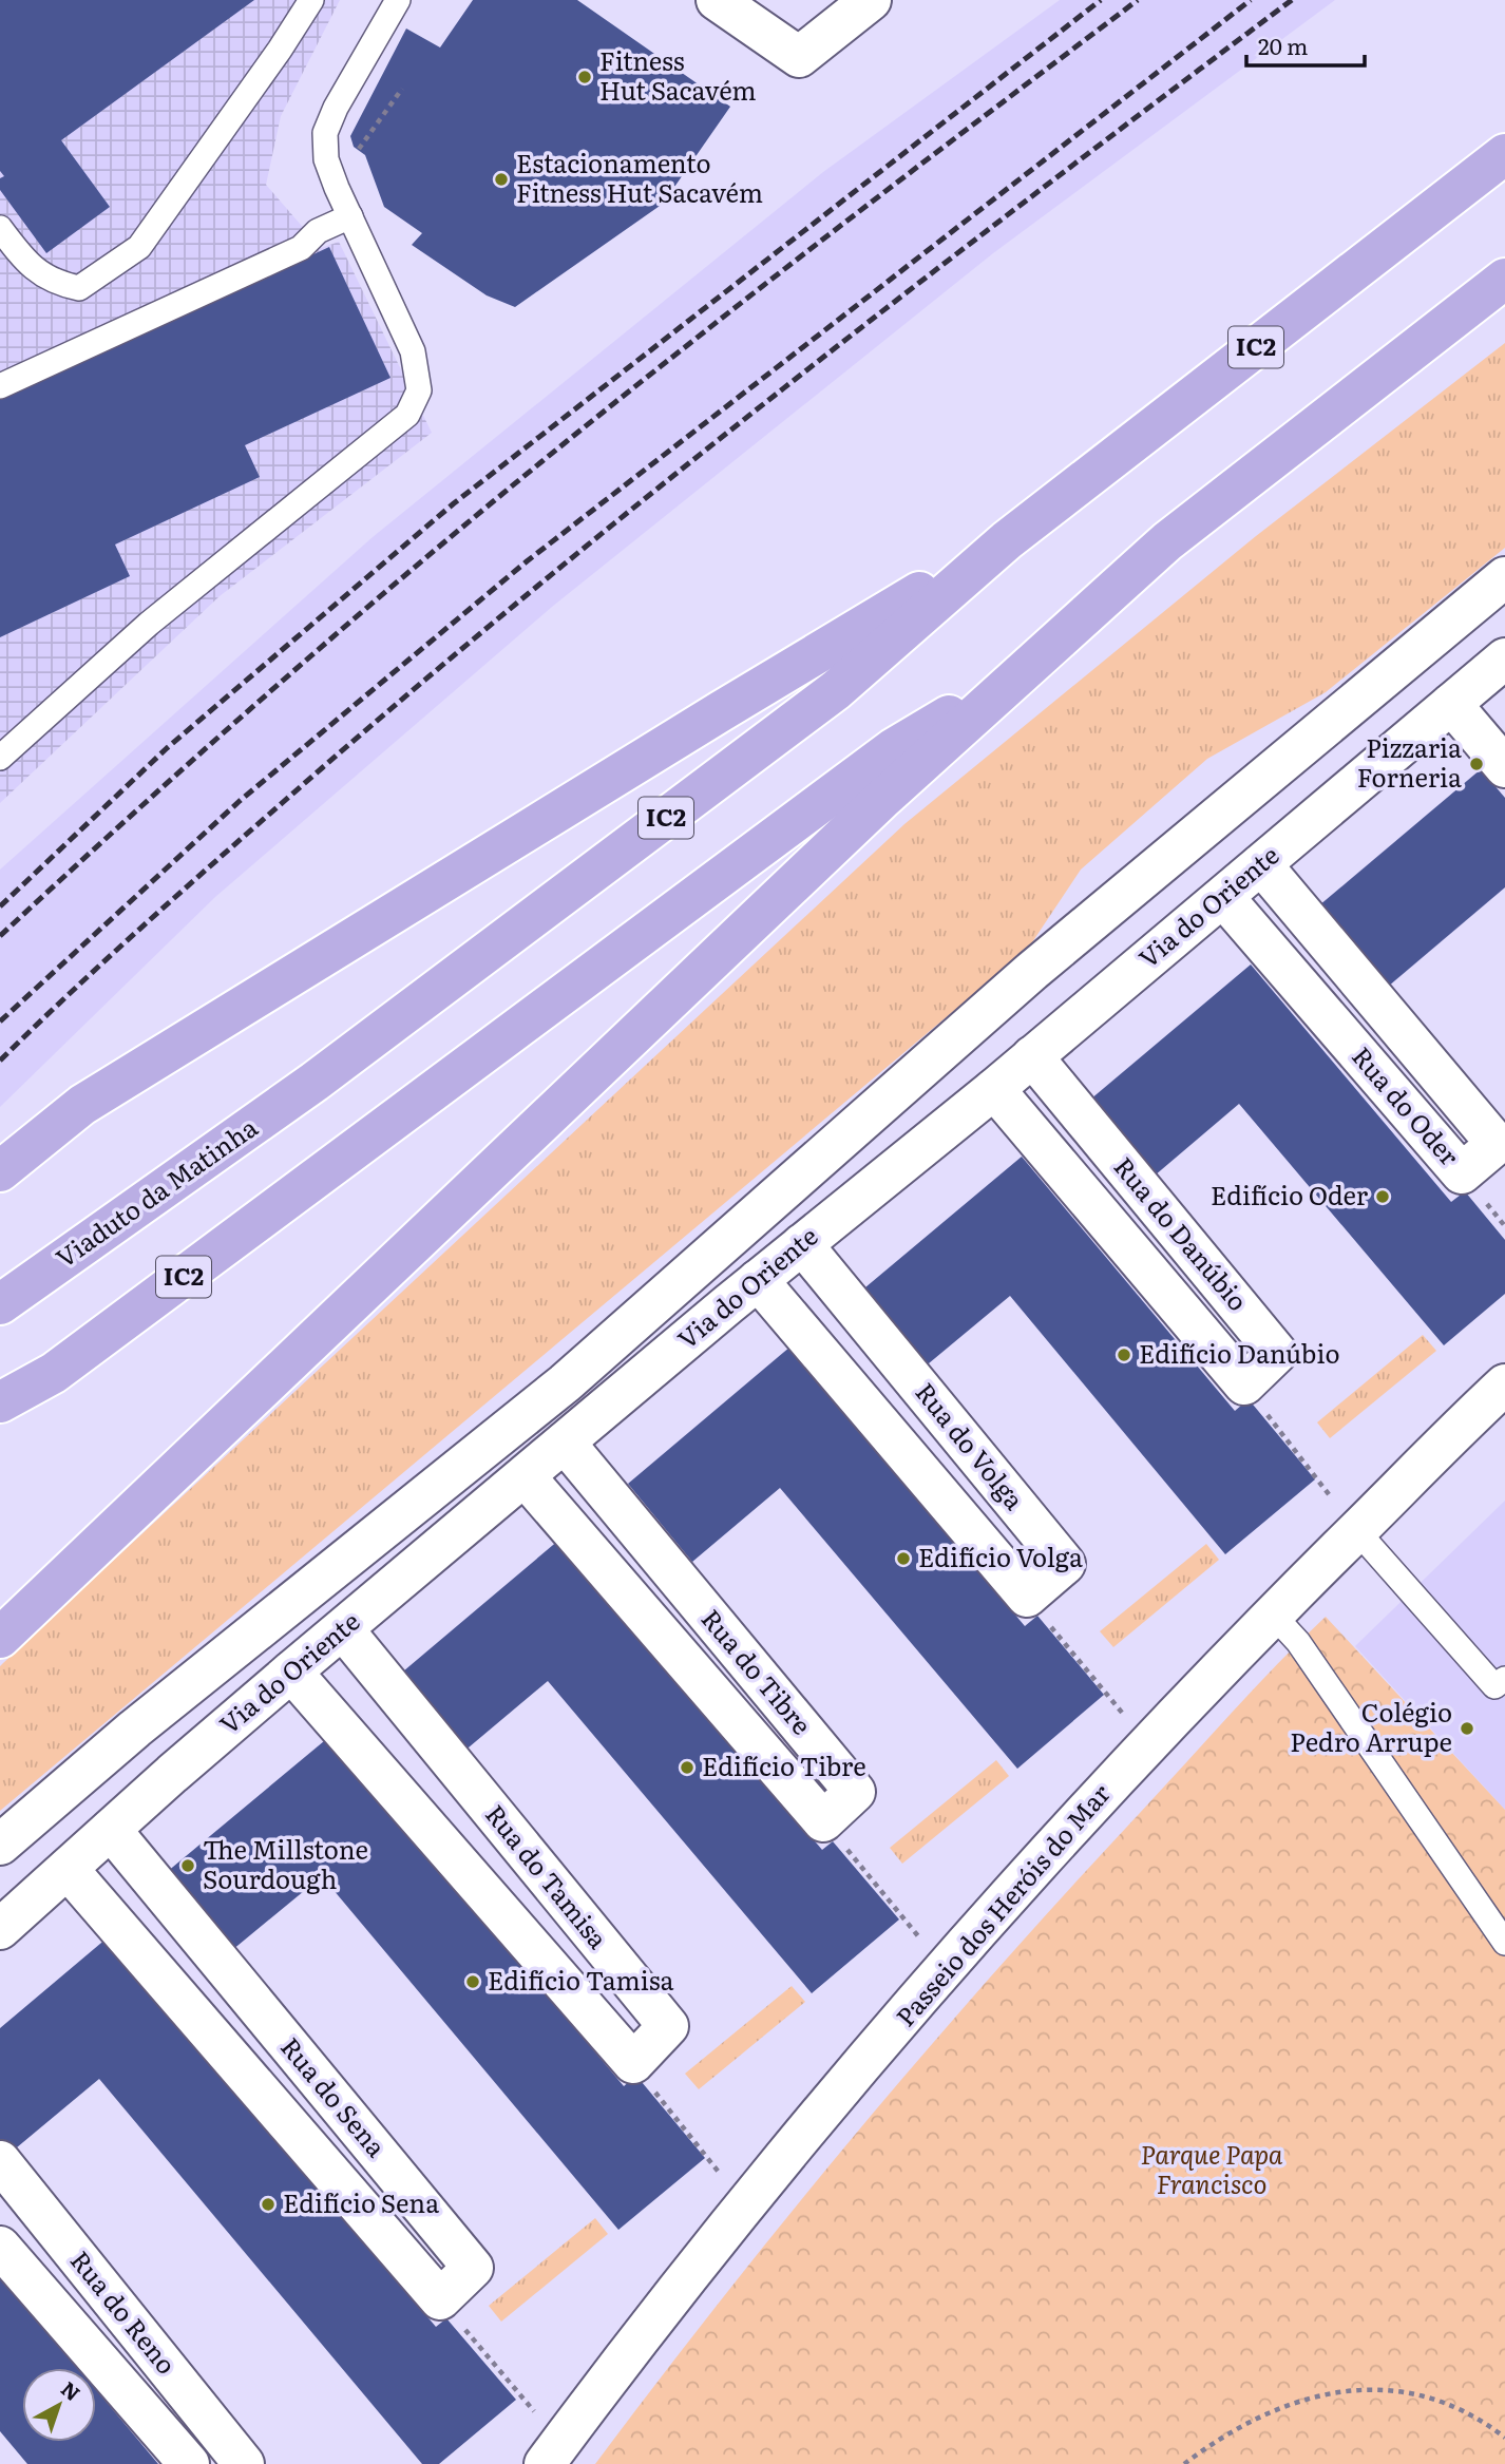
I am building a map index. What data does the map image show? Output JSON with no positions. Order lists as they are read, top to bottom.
{
  "streets": {
    "highway": ["IC2", "Viaduto da Matinha"],
    "street": [
      "Via do Oriente",
      "Rua do Oder",
      "Rua do Danúbio",
      "Rua do Volga",
      "Rua do Tibre",
      "Rua do Tamisa",
      "Passeio dos Heróis do Mar",
      "Rua do Sena",
      "Rua do Reno"
    ]
  },
  "crossings": [
    ["IC2", "Viaduto da Matinha"],
    ["Via do Oriente", "Rua do Oder"],
    ["Via do Oriente", "Rua do Danúbio"],
    ["Via do Oriente", "Rua do Volga"],
    ["Via do Oriente", "Rua do Tibre"],
    ["Via do Oriente", "Rua do Tamisa"],
    ["Via do Oriente", "Rua do Sena"]
  ],
  "parks": ["Parque Papa Francisco"],
  "places": [
    "Fitness Hut Sacavém",
    "Estacionamento Fitness Hut Sacavém",
    "Pizzaria Forneria",
    "Edifício Oder",
    "Edifício Danúbio",
    "Edifício Volga",
    "Colégio Pedro Arrupe",
    "Edifício Tibre",
    "The Millstone Sourdough",
    "Edifício Tamisa",
    "Edifício Sena"
  ],
  "scale_bar": "20 m",
  "north": "top right"
}
